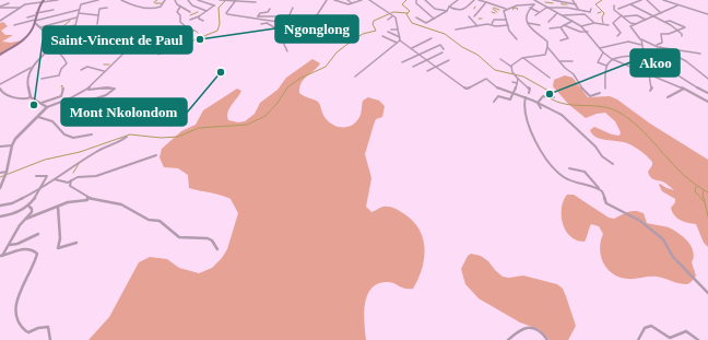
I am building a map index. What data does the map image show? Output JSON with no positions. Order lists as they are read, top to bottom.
{
  "places": [
    "Ngonglong",
    "Mont Nkolondom",
    "Akoo",
    "Saint-Vincent de Paul"
  ]
}
